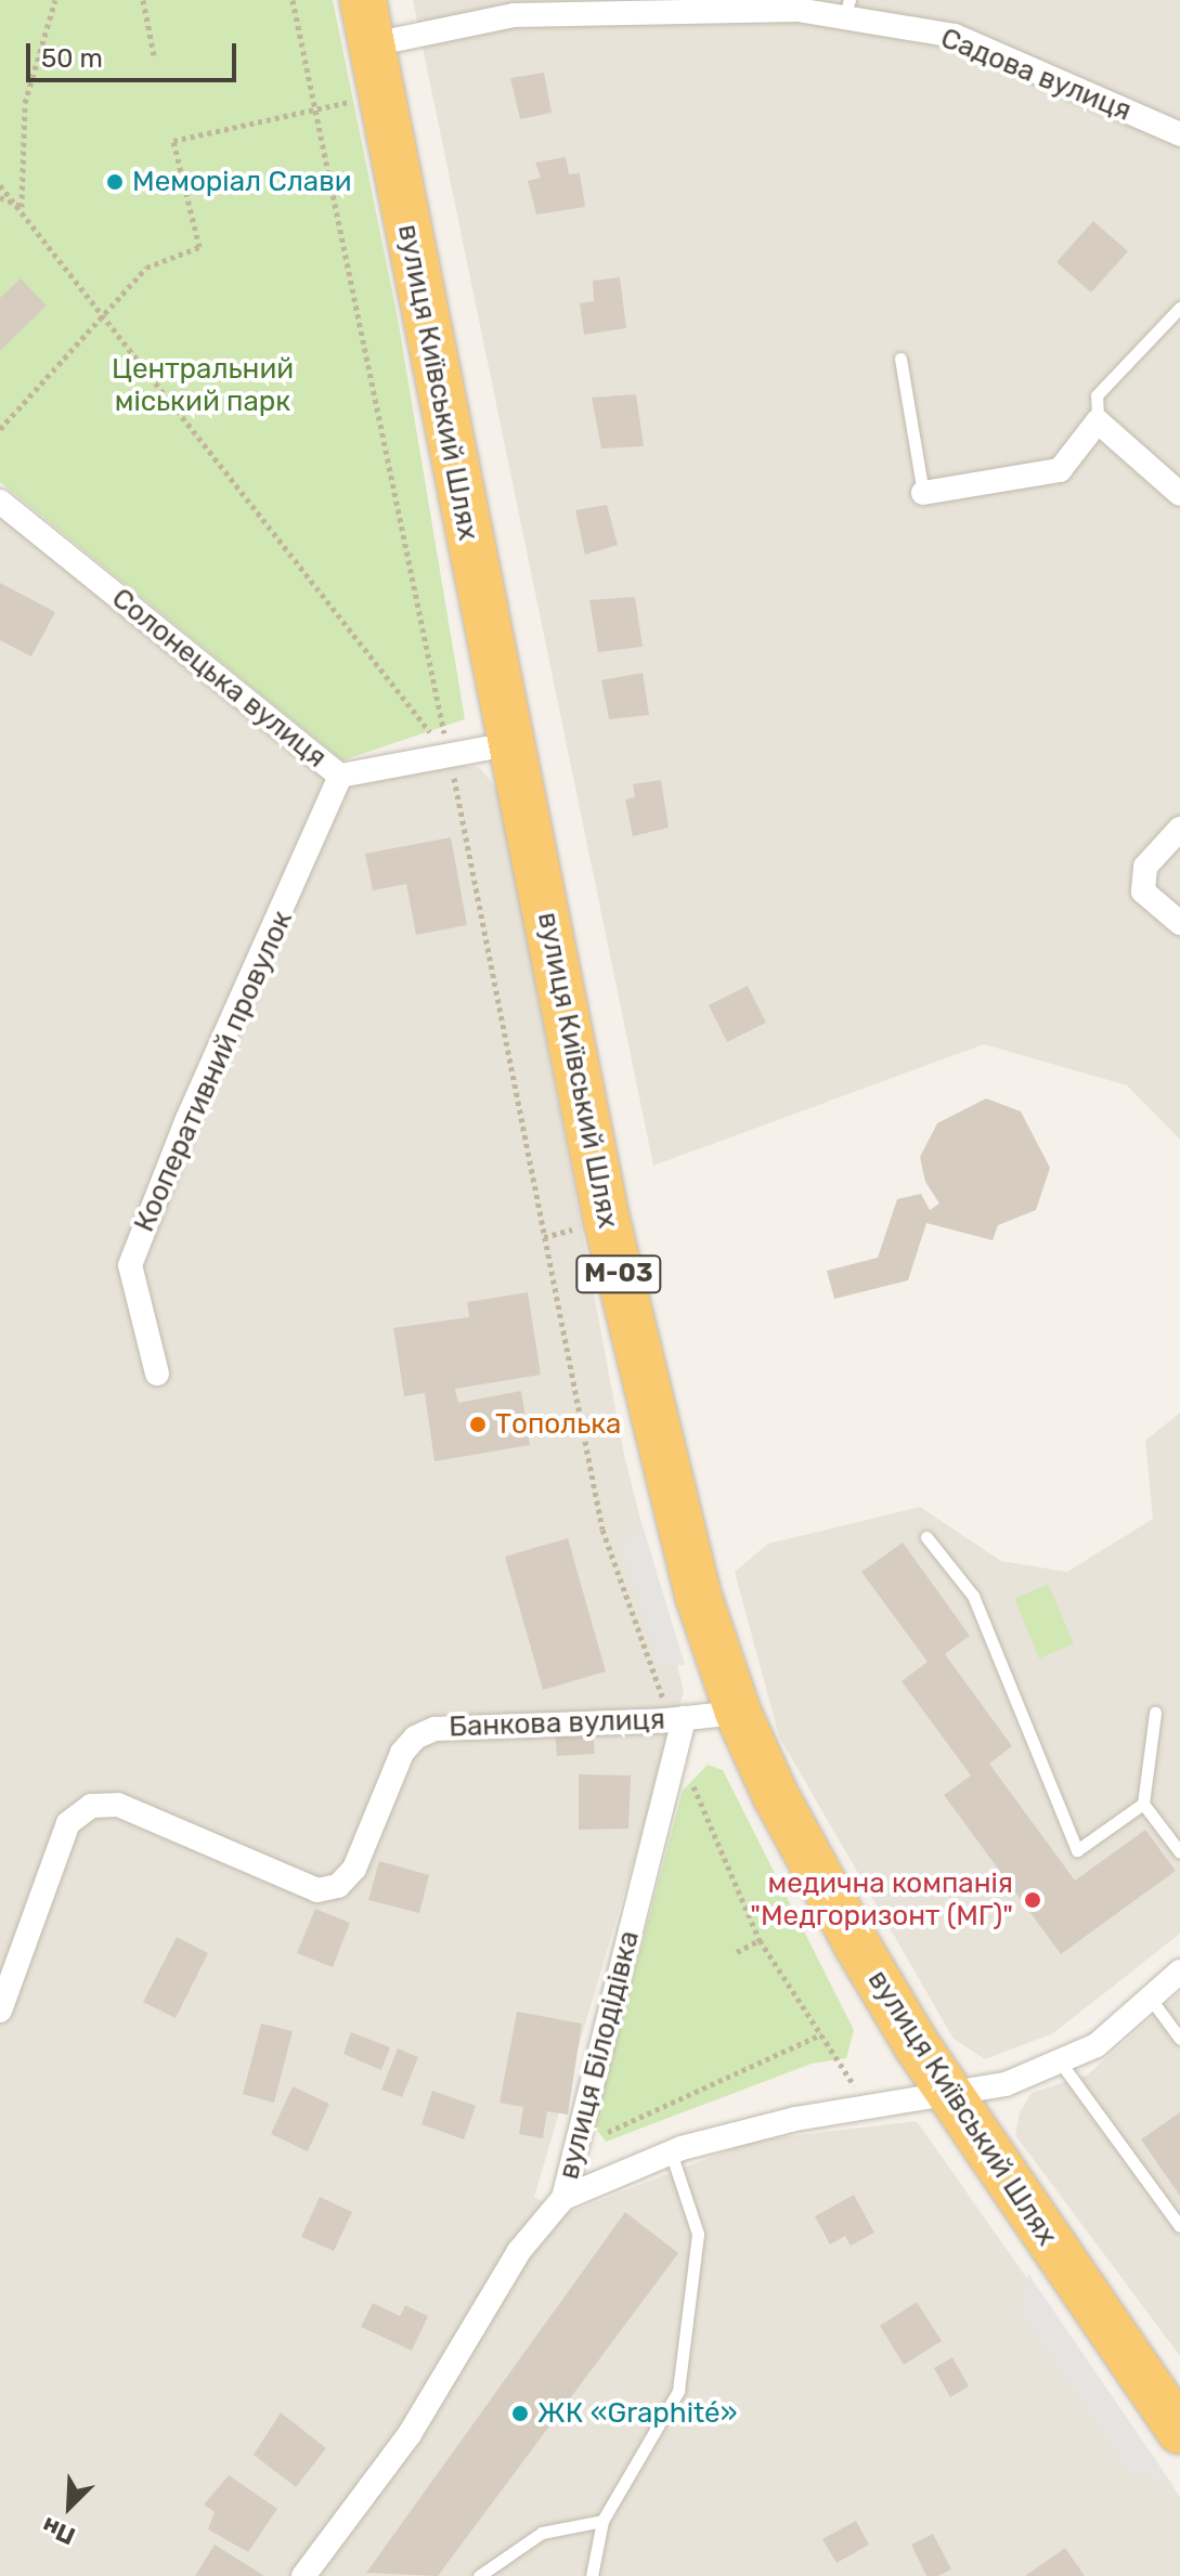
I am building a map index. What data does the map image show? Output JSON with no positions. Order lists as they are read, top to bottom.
{
  "streets": {
    "highway": ["вулиця Київський Шлях", "М-03"],
    "street": [
      "Садова вулиця",
      "Солонецька вулиця",
      "Кооперативний провулок",
      "Банкова вулиця",
      "вулиця Білодідівка"
    ]
  },
  "crossings": [
    ["Садова вулиця", "вулиця Київський Шлях"],
    ["вулиця Київський Шлях", "Солонецька вулиця"],
    ["вулиця Київський Шлях", "Банкова вулиця"],
    ["Солонецька вулиця", "Кооперативний провулок"],
    ["Банкова вулиця", "вулиця Білодідівка"]
  ],
  "parks": ["Центральний міський парк"],
  "places": [
    "Mеморіал Слави",
    "Тополька",
    "медична компанія \"Медгоризонт (МГ)\"",
    "ЖК «Graphité»"
  ],
  "scale_bar": "50 m",
  "north": "bottom left"
}
